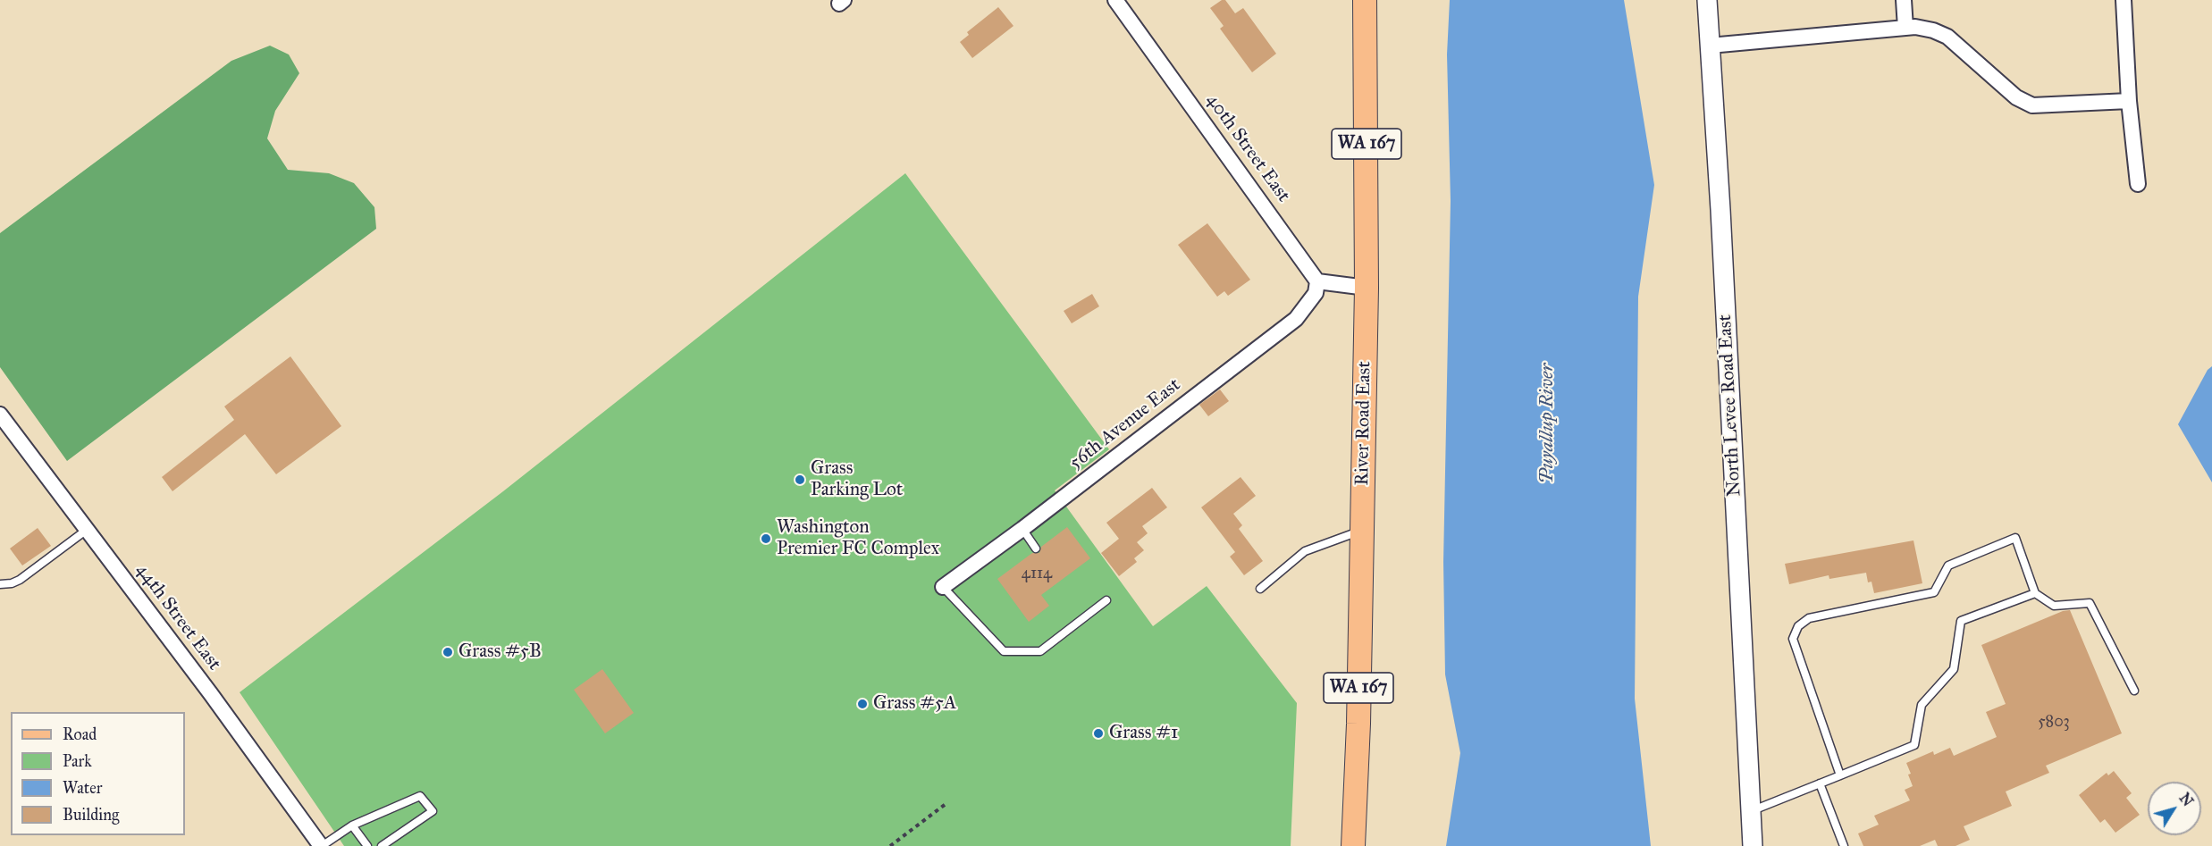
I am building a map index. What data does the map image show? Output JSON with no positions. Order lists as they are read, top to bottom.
{
  "streets": {
    "main road": ["WA 167", "River Road East"],
    "street": [
      "40th Street East",
      "North Levee Road East",
      "56th Avenue East",
      "44th Street East"
    ]
  },
  "crossings": [
    ["40th Street East", "56th Avenue East"]
  ],
  "water": ["Puyallup River"],
  "places": [
    "Grass Parking Lot",
    "Washington Premier FC Complex",
    "Grass #5B",
    "Grass #5A",
    "Grass #1"
  ],
  "house_numbers": ["4114", "5803"],
  "legend": [
    "Road",
    "Park",
    "Water",
    "Building"
  ],
  "north": "top right"
}
